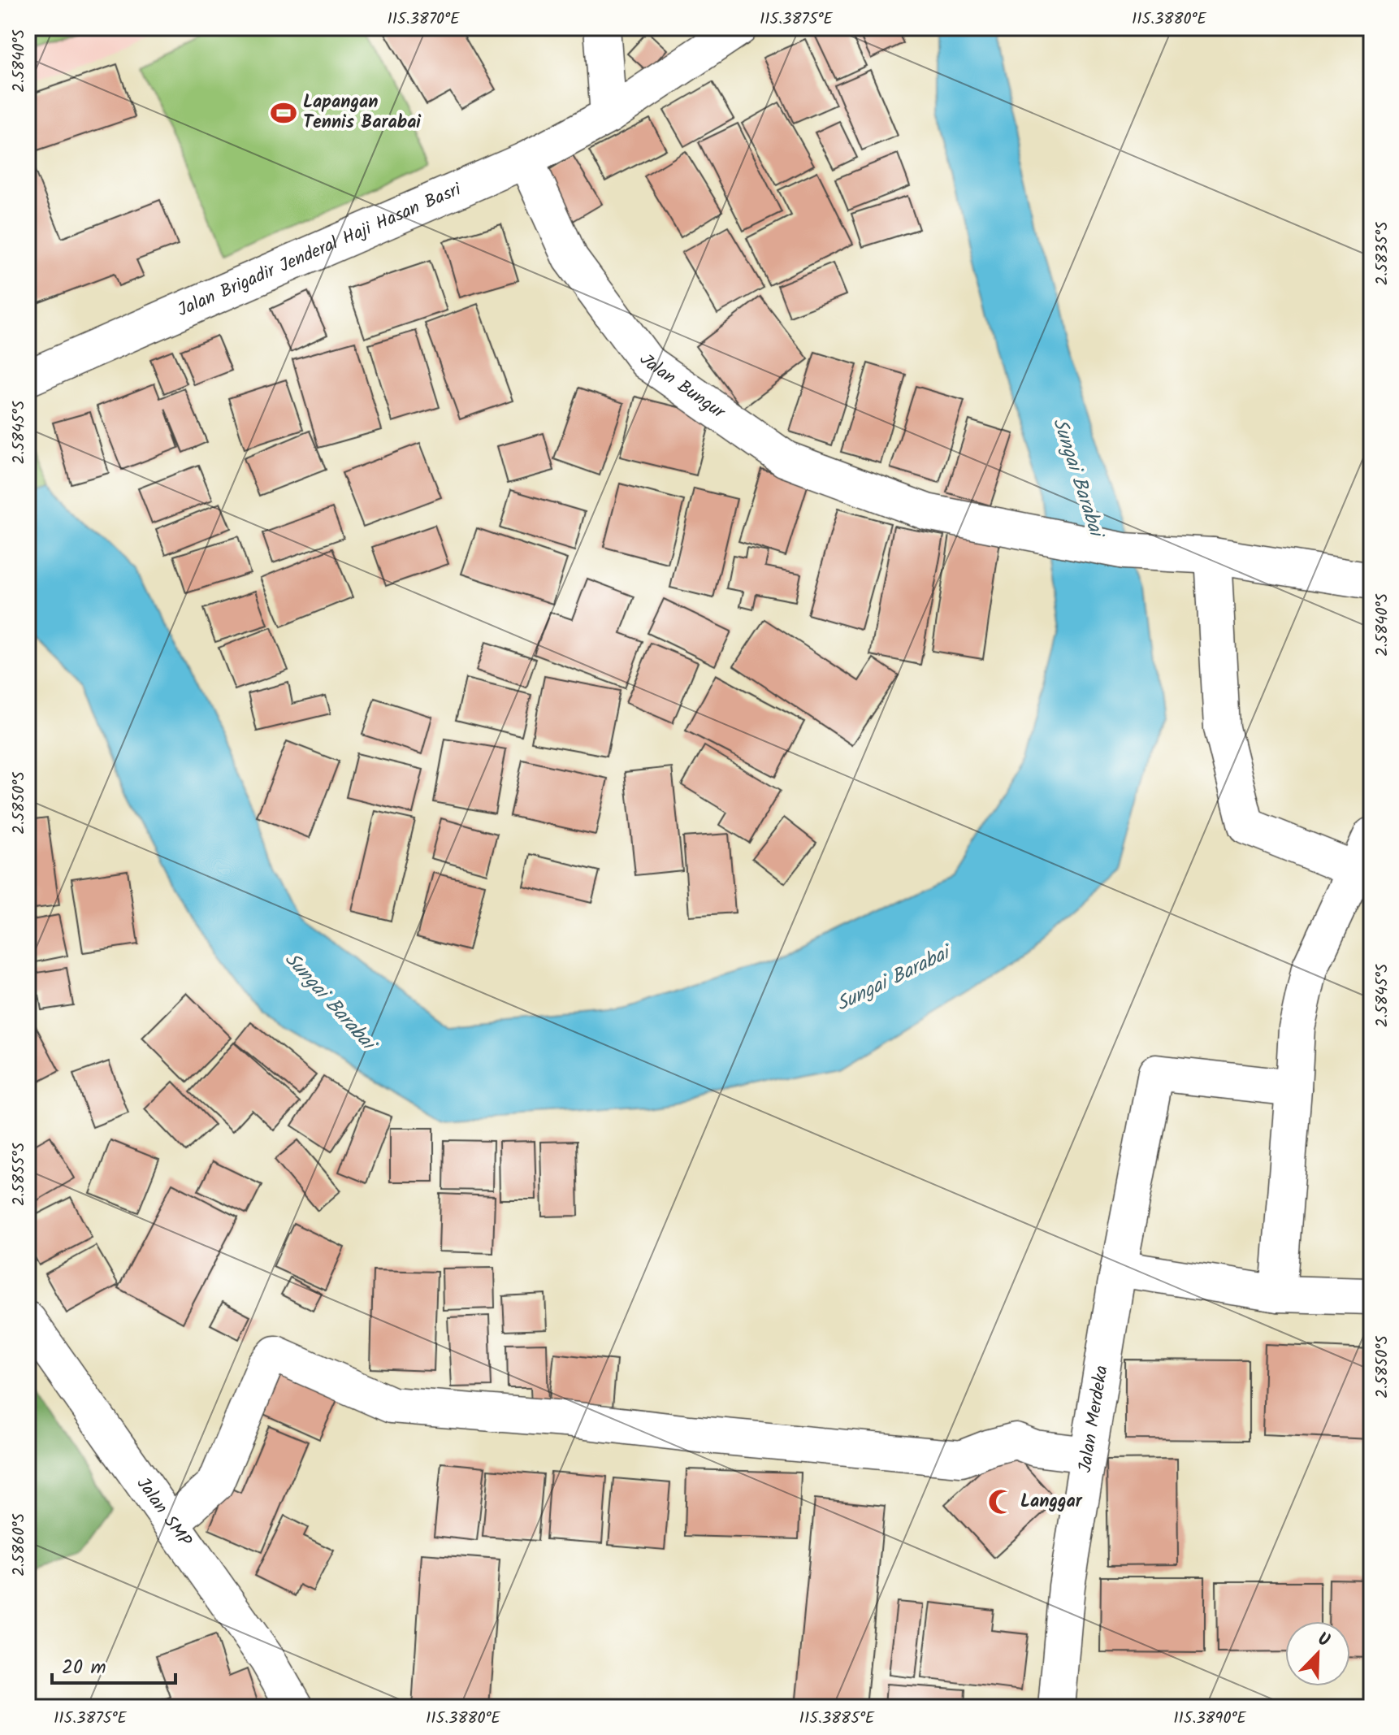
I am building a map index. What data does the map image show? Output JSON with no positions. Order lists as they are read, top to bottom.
{
  "streets": {
    "street": [
      "Jalan Brigadir Jenderal Haji Hasan Basri",
      "Jalan Bungur",
      "Jalan Merdeka",
      "Jalan SMP"
    ]
  },
  "crossings": [
    ["Jalan Brigadir Jenderal Haji Hasan Basri", "Jalan Bungur"]
  ],
  "water": ["Sungai Barabai"],
  "places": {
    "sports": ["Lapangan Tennis Barabai"],
    "mosque": ["Langgar"]
  },
  "scale_bar": "20 m",
  "north": "top right",
  "coordinates": [
    "115.3870°E",
    "115.3875°E",
    "115.3880°E",
    "2.5840°S",
    "2.5835°S",
    "2.5845°S",
    "2.5850°S",
    "2.5855°S",
    "2.5860°S",
    "115.3885°E",
    "115.3890°E"
  ]
}
